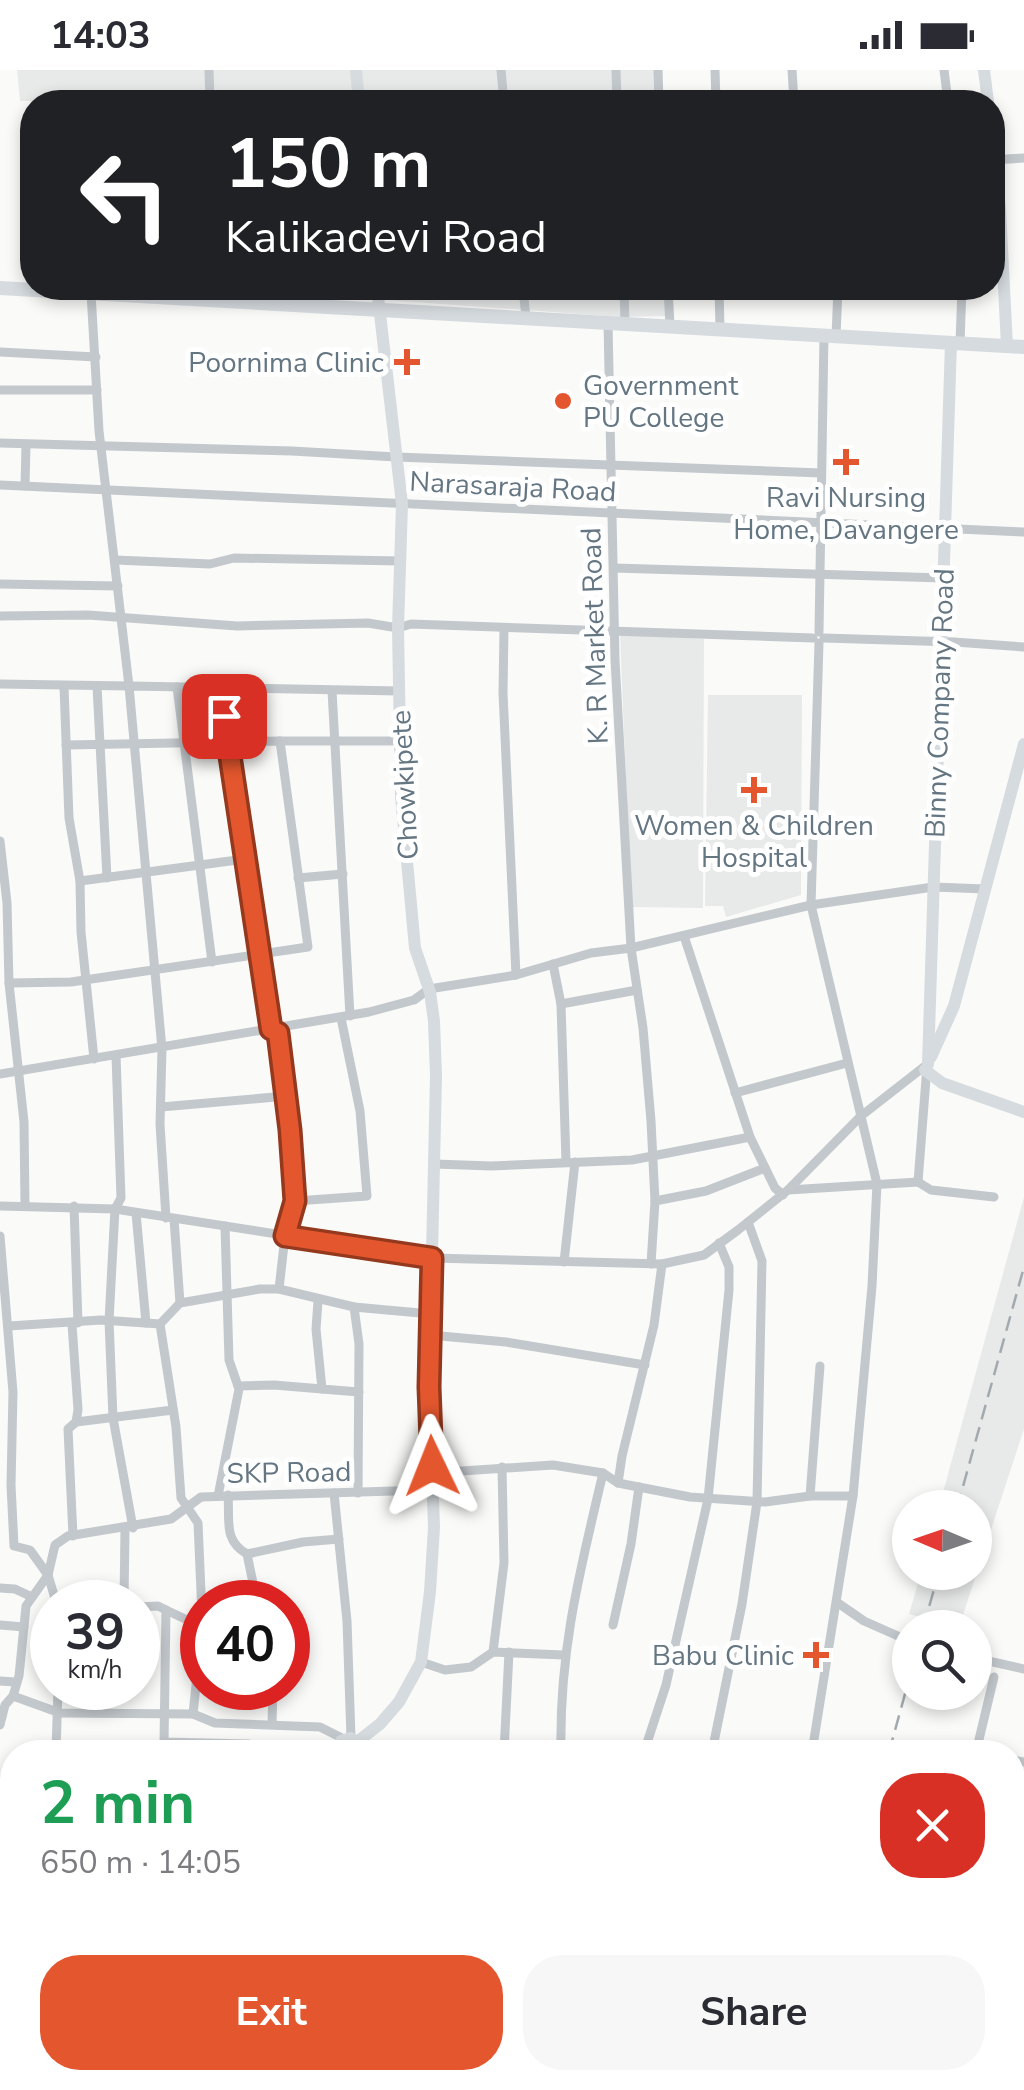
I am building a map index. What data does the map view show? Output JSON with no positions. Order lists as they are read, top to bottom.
{
  "streets": {
    "street": [
      "Narasaraja Road",
      "K. R Market Road",
      "Binny Company Road",
      "Chowkipete",
      "SKP Road"
    ]
  },
  "crossings": [
    ["Narasaraja Road", "K. R Market Road"],
    ["Narasaraja Road", "Binny Company Road"],
    ["Narasaraja Road", "Chowkipete"],
    ["Chowkipete", "SKP Road"]
  ],
  "places": {
    "health": [
      "Poornima Clinic",
      "Ravi Nursing Home, Davangere",
      "Women & Children Hospital",
      "Babu Clinic"
    ],
    "other": ["Government PU College"]
  },
  "north": "left",
  "page": {
    "status": "14:03",
    "turn": ["150 m", "Kalikadevi Road"],
    "speed": "39 km/h",
    "limit": "40",
    "heading": ["2 min", "650 m · 14:05"],
    "buttons": ["Exit", "Share"]
  }
}
